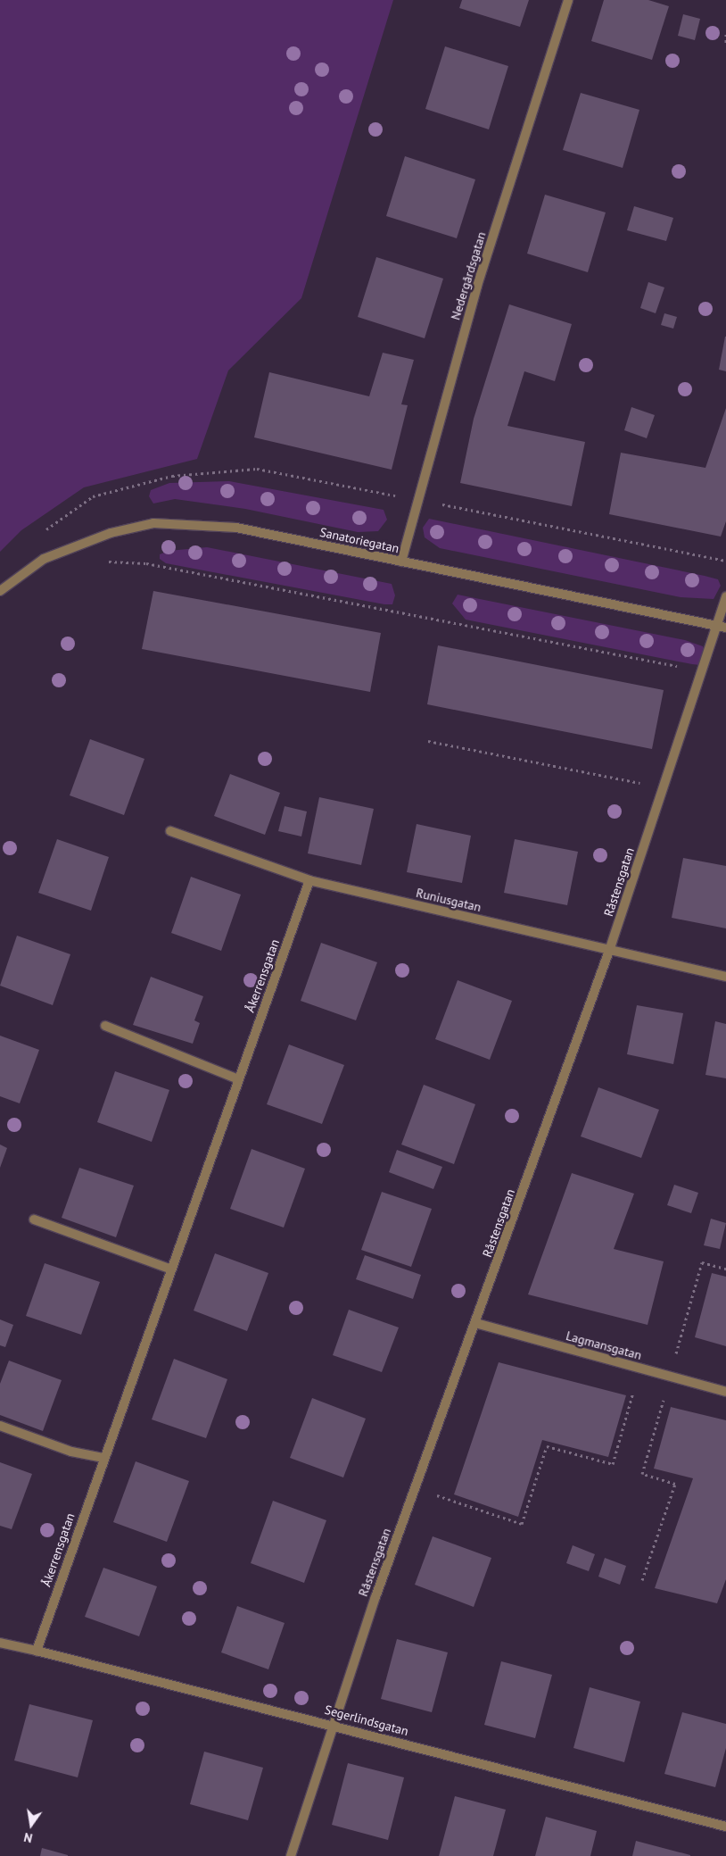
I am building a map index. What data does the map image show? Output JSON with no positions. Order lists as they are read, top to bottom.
{
  "streets": {
    "street": [
      "Nedergårdsgatan",
      "Sanatoriegatan",
      "Råstensgatan",
      "Runiusgatan",
      "Åkerrensgatan",
      "Lagmansgatan",
      "Segerlindsgatan"
    ]
  },
  "crossings": [
    ["Nedergårdsgatan", "Sanatoriegatan"],
    ["Sanatoriegatan", "Råstensgatan"],
    ["Råstensgatan", "Runiusgatan"],
    ["Råstensgatan", "Lagmansgatan"],
    ["Råstensgatan", "Segerlindsgatan"],
    ["Runiusgatan", "Åkerrensgatan"],
    ["Åkerrensgatan", "Segerlindsgatan"]
  ],
  "north": "bottom"
}
